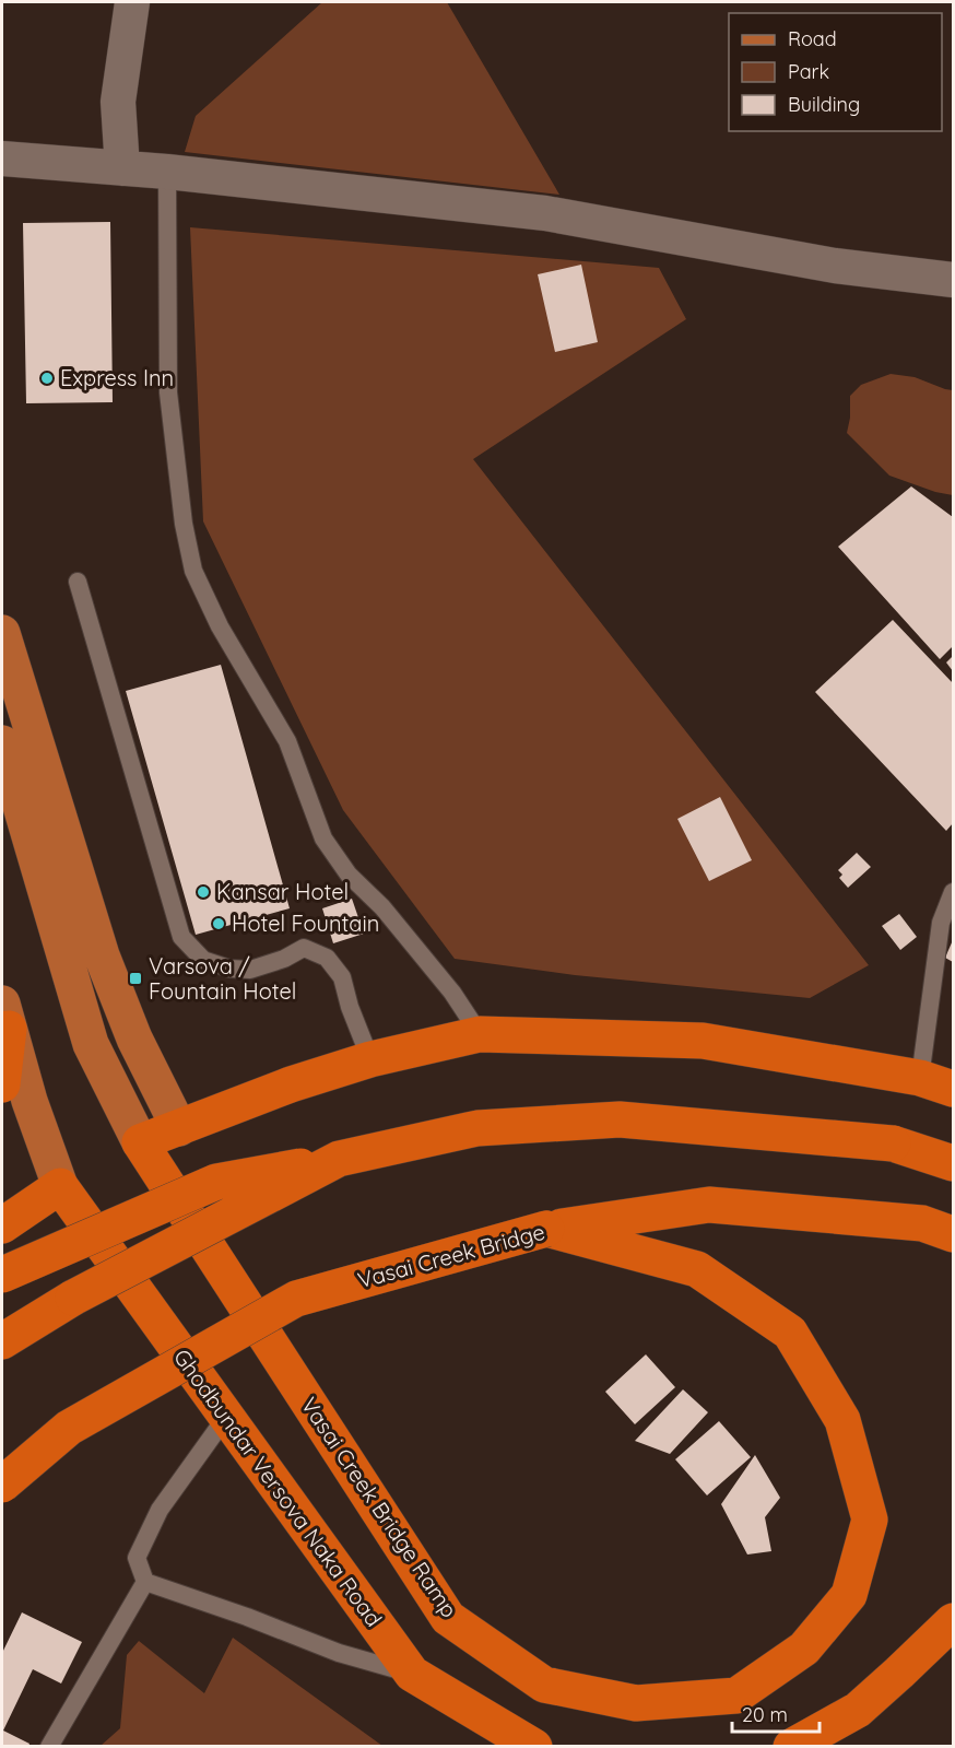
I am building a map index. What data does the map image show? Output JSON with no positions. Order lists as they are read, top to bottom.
{
  "streets": {
    "highway": ["Vasai Creek Bridge", "Ghodbundar Versova Naka Road", "Vasai Creek Bridge Ramp"]
  },
  "crossings": [
    ["Vasai Creek Bridge", "Vasai Creek Bridge Ramp"]
  ],
  "places": {
    "other": ["Express Inn", "Kansar Hotel", "Hotel Fountain"],
    "transit": ["Varsova / Fountain Hotel"]
  },
  "legend": ["Road", "Park", "Building"],
  "scale_bar": "20 m"
}
